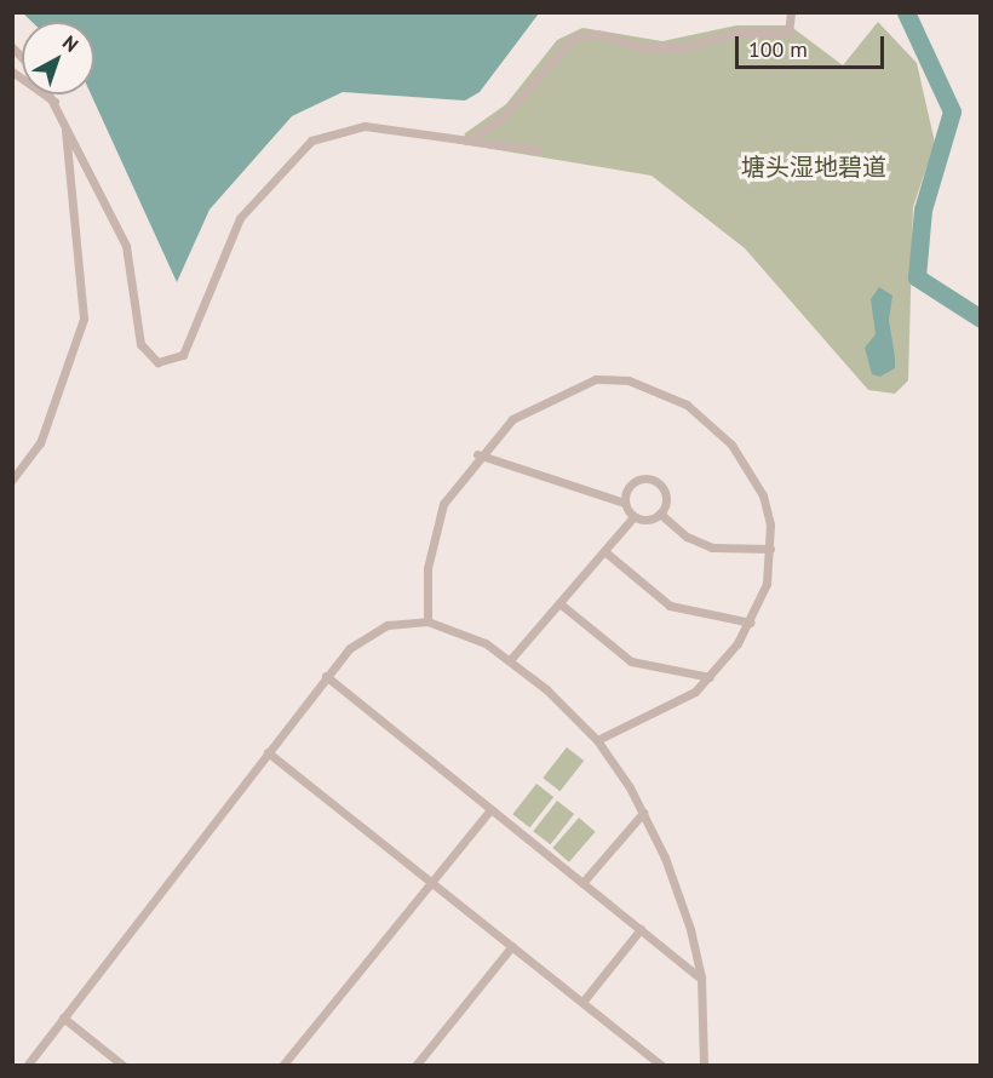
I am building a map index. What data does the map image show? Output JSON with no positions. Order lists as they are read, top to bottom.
{
  "parks": ["塘头湿地碧道"],
  "scale_bar": "100 m",
  "north": "top right"
}
